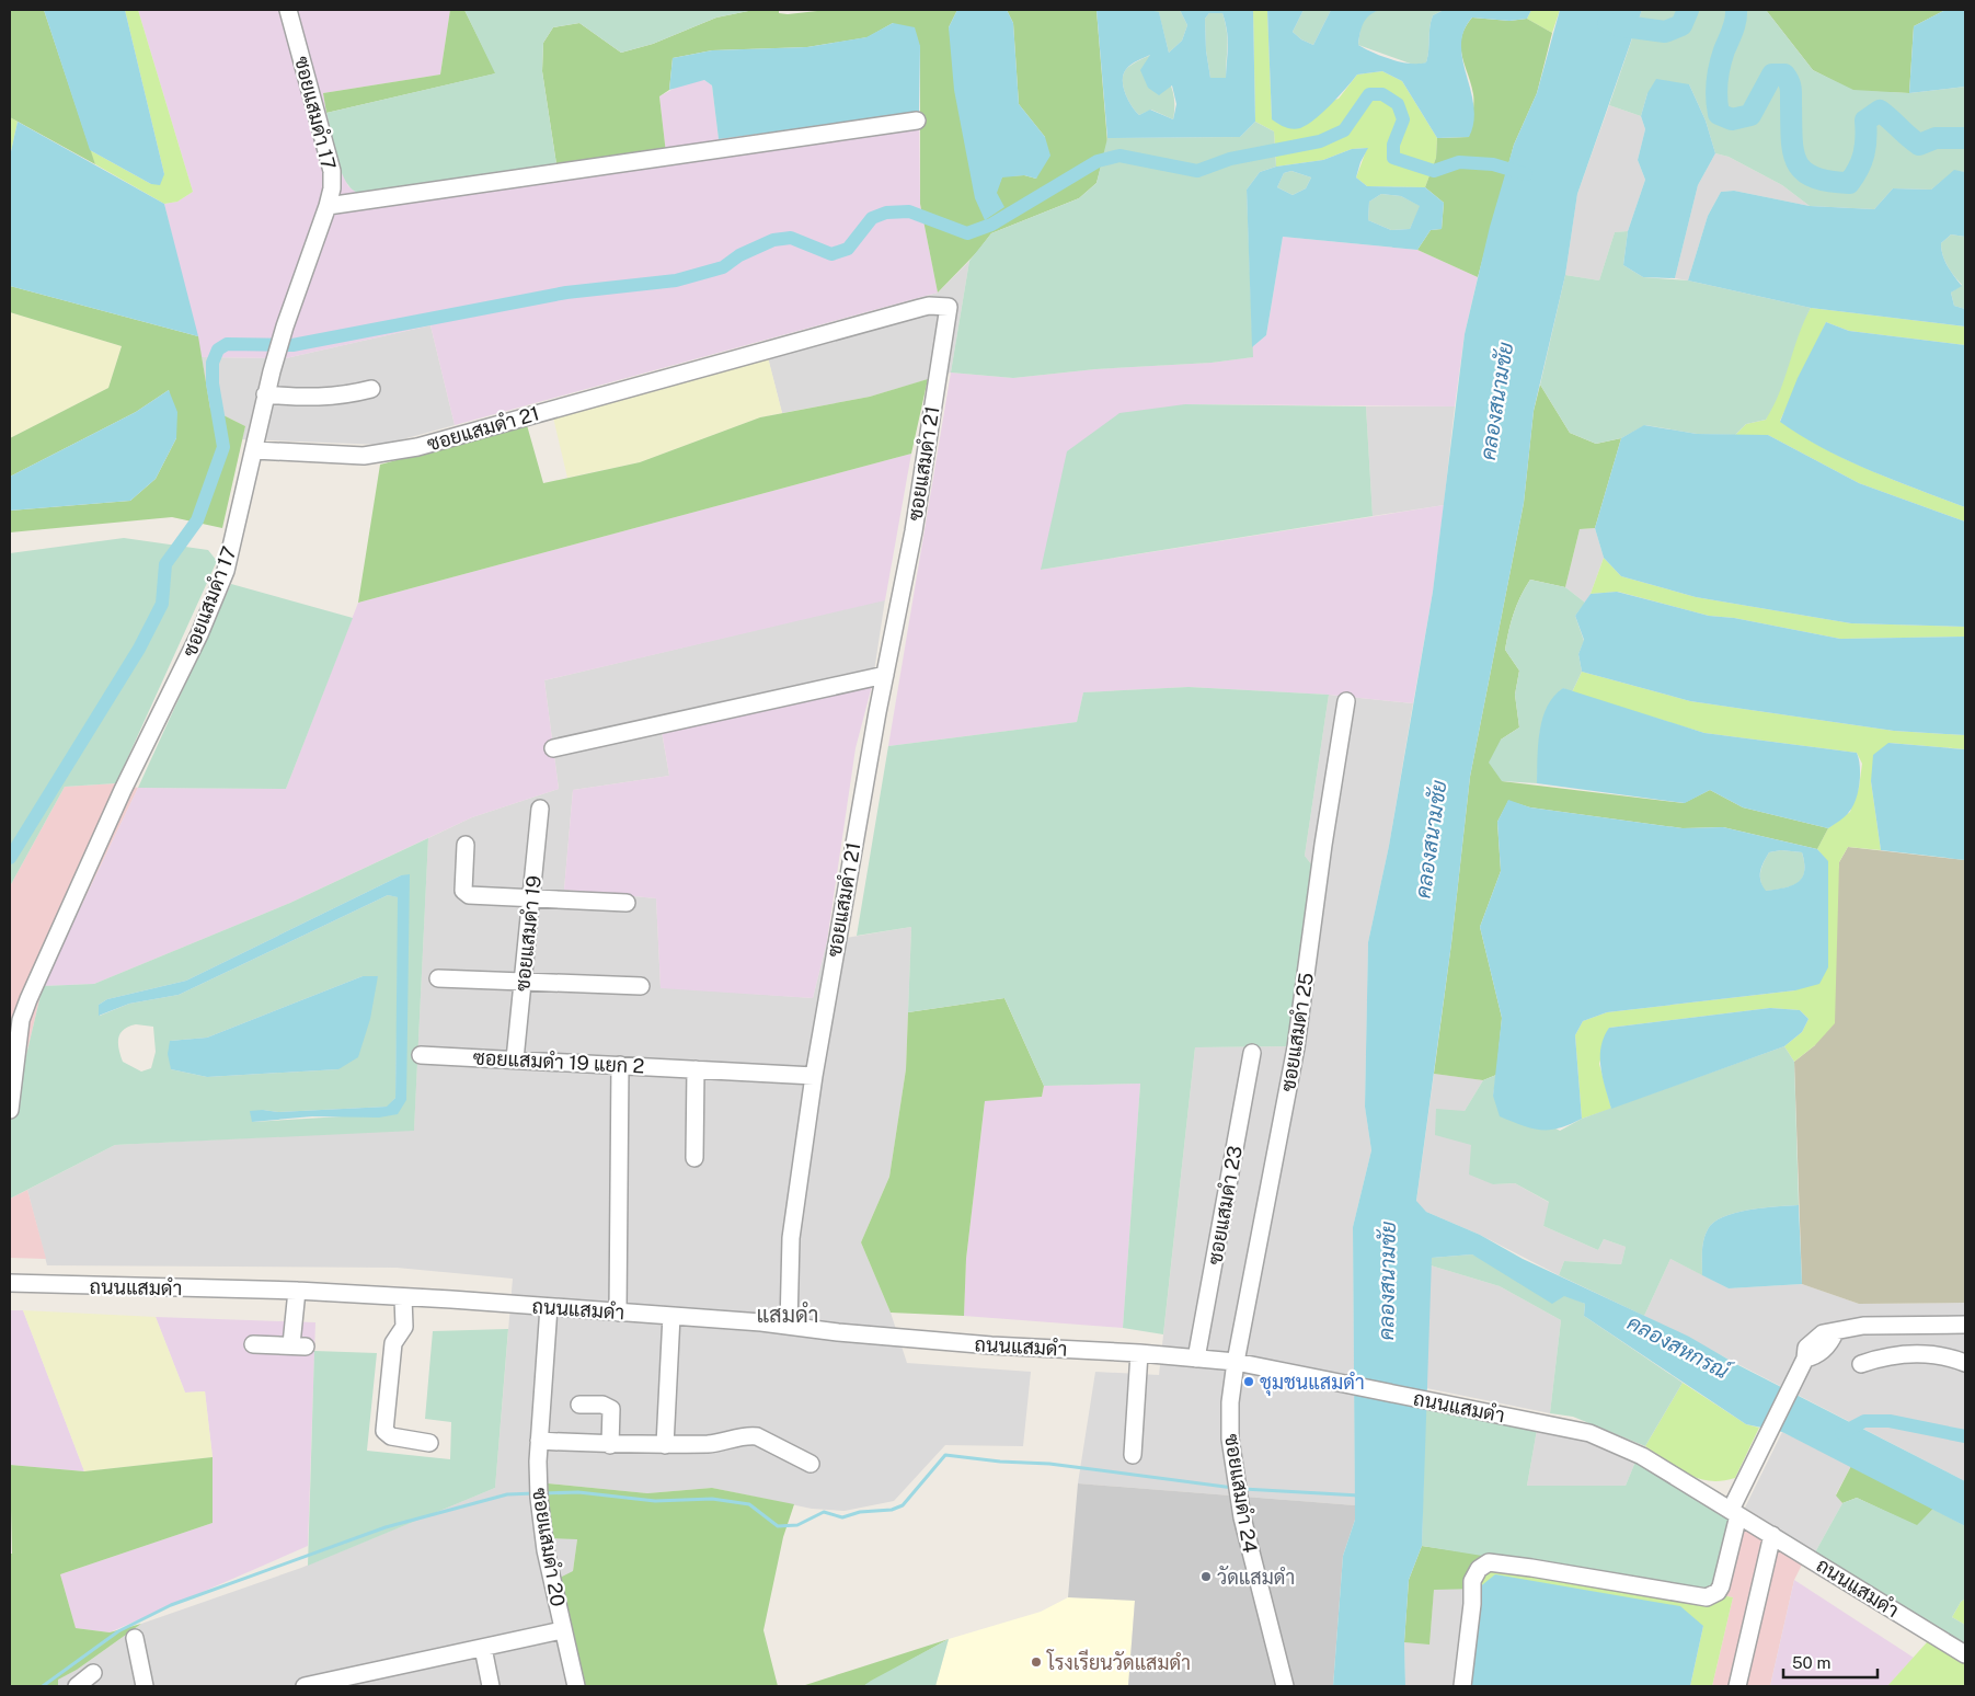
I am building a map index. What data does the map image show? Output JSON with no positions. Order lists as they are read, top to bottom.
{
  "streets": {
    "street": [
      "ซอยแสมดำ 17",
      "ซอยแสมดำ 21",
      "ซอยแสมดำ 19",
      "ซอยแสมดำ 25",
      "ซอยแสมดำ 19 แยก 2",
      "ซอยแสมดำ 23",
      "ถนนแสมดำ",
      "ซอยแสมดำ 24",
      "ซอยแสมดำ 20"
    ]
  },
  "crossings": [
    ["ซอยแสมดำ 17", "ซอยแสมดำ 21"],
    ["ซอยแสมดำ 21", "ซอยแสมดำ 19 แยก 2"],
    ["ซอยแสมดำ 21", "ถนนแสมดำ"],
    ["ซอยแสมดำ 19", "ซอยแสมดำ 19 แยก 2"],
    ["ซอยแสมดำ 25", "ถนนแสมดำ"],
    ["ซอยแสมดำ 25", "ซอยแสมดำ 24"],
    ["ซอยแสมดำ 23", "ถนนแสมดำ"],
    ["ถนนแสมดำ", "ซอยแสมดำ 24"],
    ["ถนนแสมดำ", "ซอยแสมดำ 20"]
  ],
  "districts": ["แสมดำ"],
  "water": ["คลองสนามชัย", "คลองสหกรณ์"],
  "places": ["ชุมชนแสมดำ", "วัดแสมดำ", "โรงเรียนวัดแสมดำ"],
  "scale_bar": "50 m"
}
